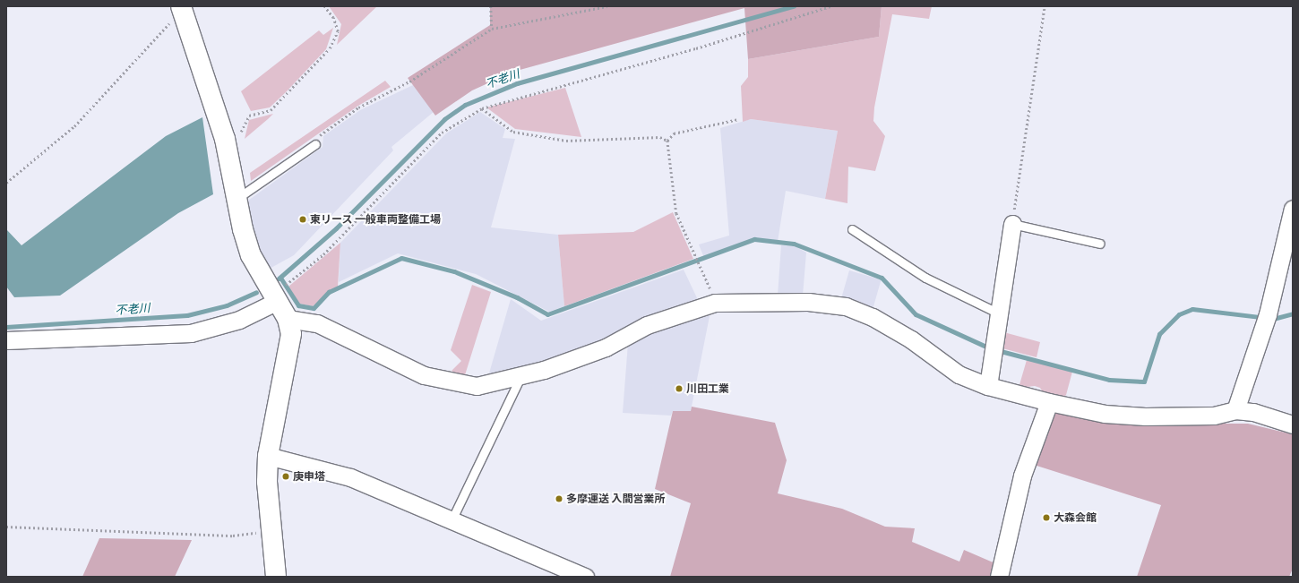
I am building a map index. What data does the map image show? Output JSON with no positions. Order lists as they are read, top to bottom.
{
  "water": ["不老川"],
  "places": [
    "東リース 一般車両整備工場",
    "川田工業",
    "庚申塔",
    "多摩運送 入間営業所",
    "大森会館"
  ]
}
